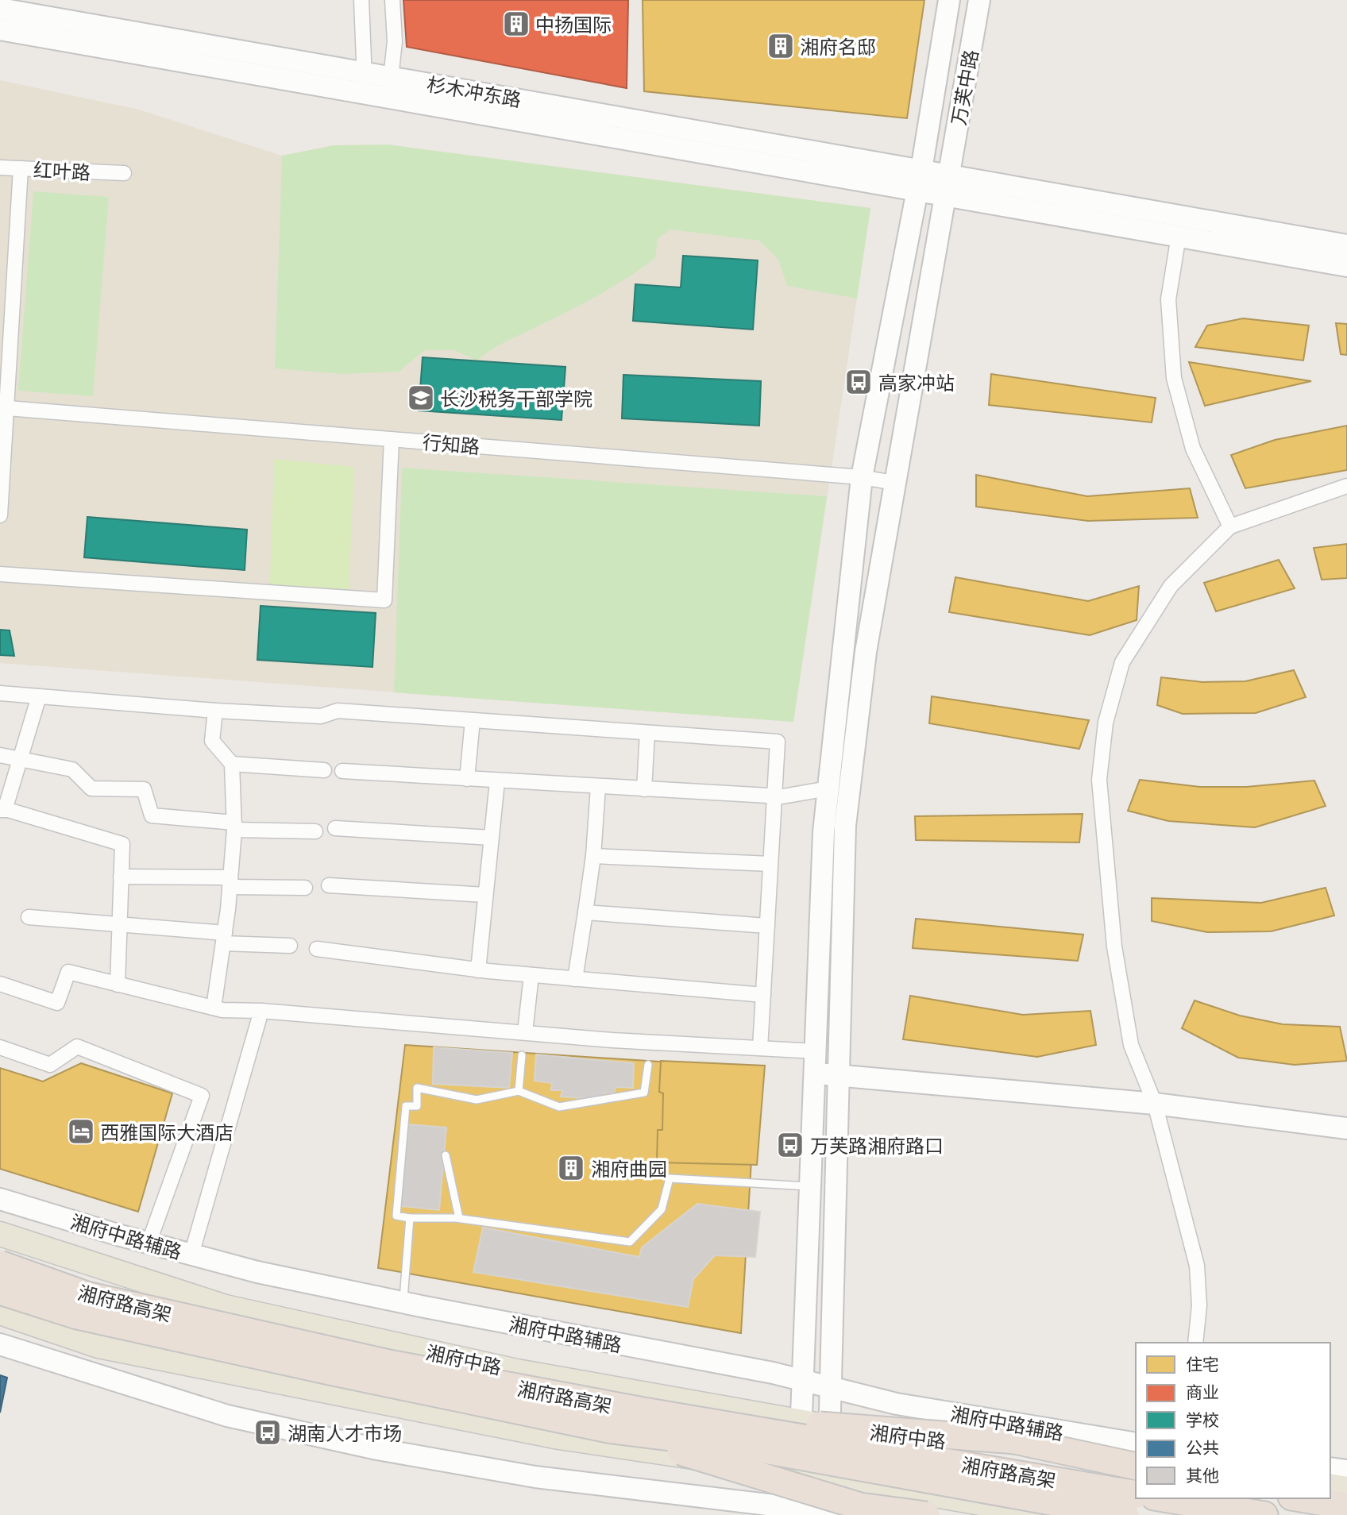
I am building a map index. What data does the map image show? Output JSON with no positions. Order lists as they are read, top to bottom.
{
  "streets": {
    "highway": ["湘府路高架"],
    "main road": [
      "万芙中路",
      "杉木冲东路",
      "湘府中路辅路",
      "湘府中路"
    ],
    "street": ["红叶路", "行知路"]
  },
  "crossings": [
    ["万芙中路", "杉木冲东路"],
    ["万芙中路", "行知路"],
    ["万芙中路", "湘府中路辅路"],
    ["万芙中路", "湘府中路"]
  ],
  "places": {
    "building": ["中扬国际", "湘府名邸", "湘府曲园"],
    "bus stop": ["高家冲站", "万芙路湘府路口", "湖南人才市场"],
    "school or university": ["长沙税务干部学院"],
    "hotel": ["西雅国际大酒店"]
  },
  "legend": [
    "住宅",
    "商业",
    "学校",
    "公共",
    "其他"
  ]
}
